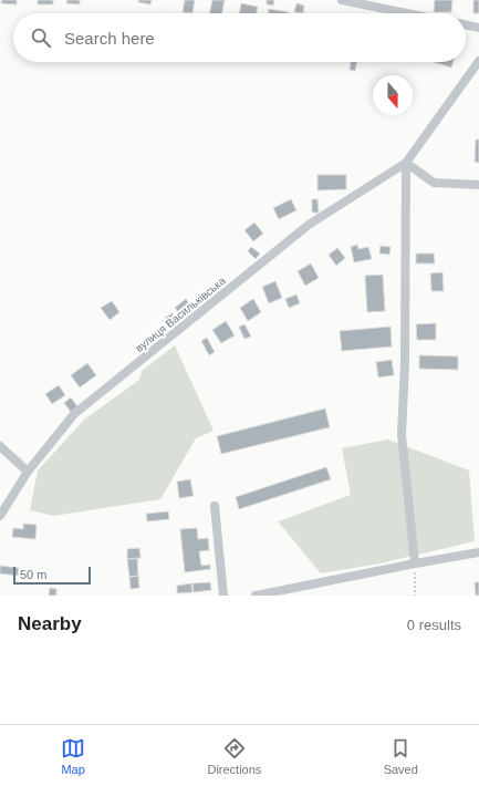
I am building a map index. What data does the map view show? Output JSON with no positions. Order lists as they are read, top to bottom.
{
  "streets": {
    "street": ["вулиця Васильківська"]
  },
  "scale_bar": "50 m",
  "north": "bottom",
  "page": {
    "search": "Search here",
    "scale": "50 m",
    "heading": ["Nearby", "0 results"],
    "nav": ["Map", "Directions", "Saved"]
  }
}
